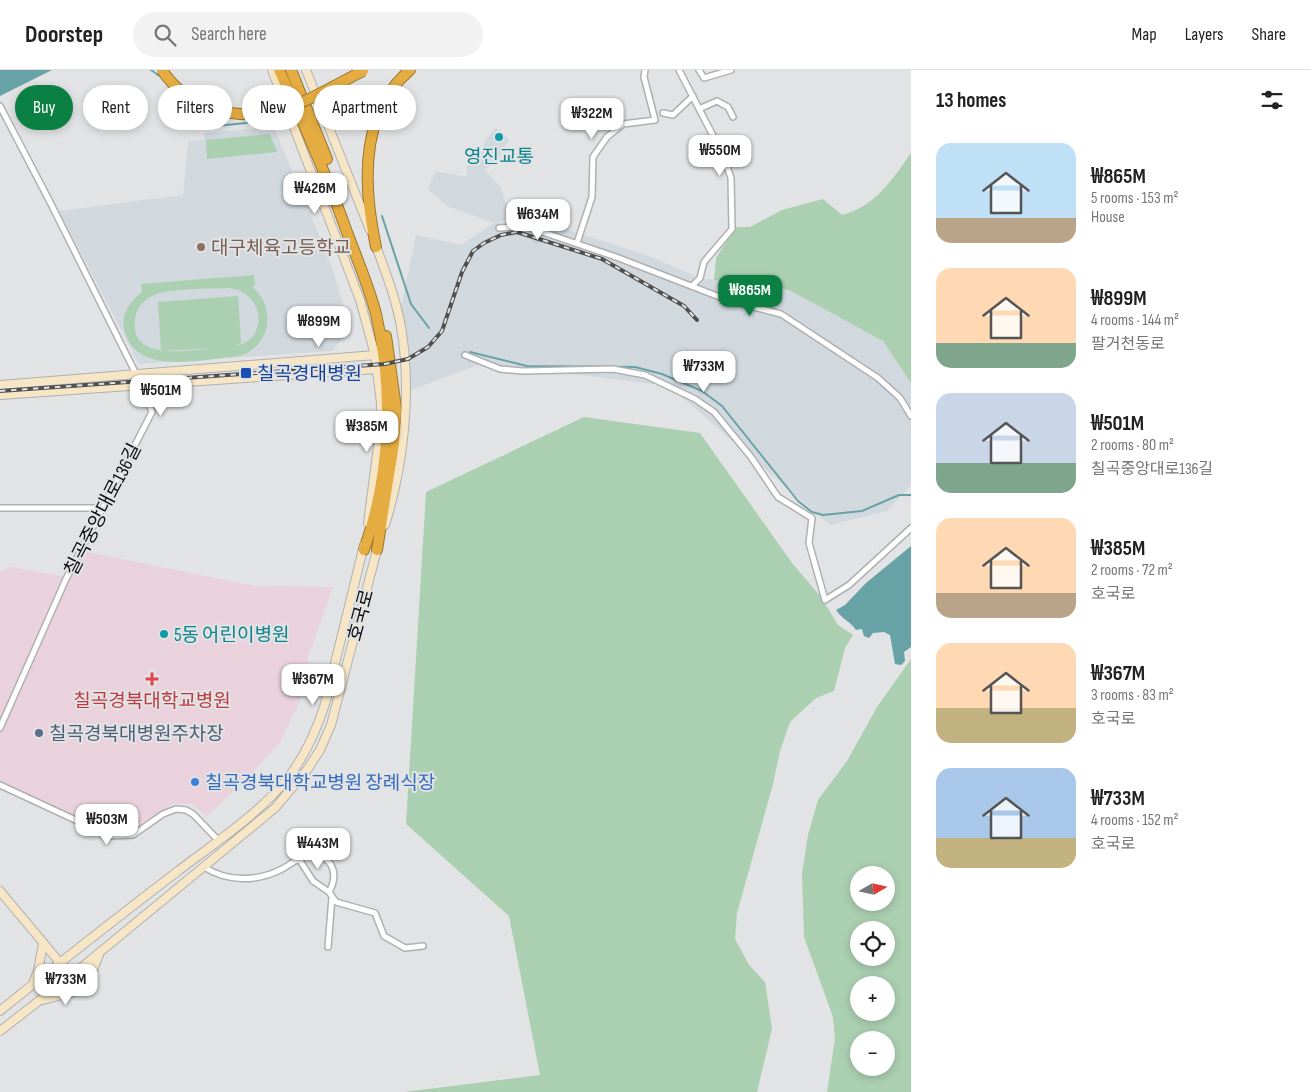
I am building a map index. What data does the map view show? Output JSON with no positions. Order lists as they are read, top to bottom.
{
  "streets": {
    "main road": ["호국로"],
    "street": ["칠곡중앙대로136길"]
  },
  "places": {
    "other": [
      "영진교통",
      "대구체육고등학교",
      "5동 어린이병원",
      "칠곡경북대병원주차장",
      "칠곡경북대학교병원 장례식장"
    ],
    "transit": ["칠곡경대병원"],
    "health": ["칠곡경북대학교병원"]
  },
  "north": "right",
  "page": {
    "header": "Doorstep",
    "search": "Search here",
    "nav": ["Map", "Layers", "Share"],
    "heading": "13 homes",
    "chip": [
      "Buy",
      "Rent",
      "Filters",
      "New",
      "Apartment"
    ],
    "price": [
      "₩322M",
      "₩550M",
      "₩426M",
      "₩634M",
      "₩865M",
      "₩899M",
      "₩733M",
      "₩501M",
      "₩385M",
      "₩367M",
      "₩503M",
      "₩443M",
      "₩733M"
    ],
    "list": [
      {
        "name": "₩865M",
        "note": "5 rooms · 153 m² · House"
      },
      {
        "name": "₩899M",
        "note": "4 rooms · 144 m² · 팔거천동로"
      },
      {
        "name": "₩501M",
        "note": "2 rooms · 80 m² · 칠곡중앙대로136길"
      },
      {
        "name": "₩385M",
        "note": "2 rooms · 72 m² · 호국로"
      },
      {
        "name": "₩367M",
        "note": "3 rooms · 83 m² · 호국로"
      },
      {
        "name": "₩733M",
        "note": "4 rooms · 152 m² · 호국로"
      }
    ],
    "map_buttons": ["+", "−"]
  }
}
